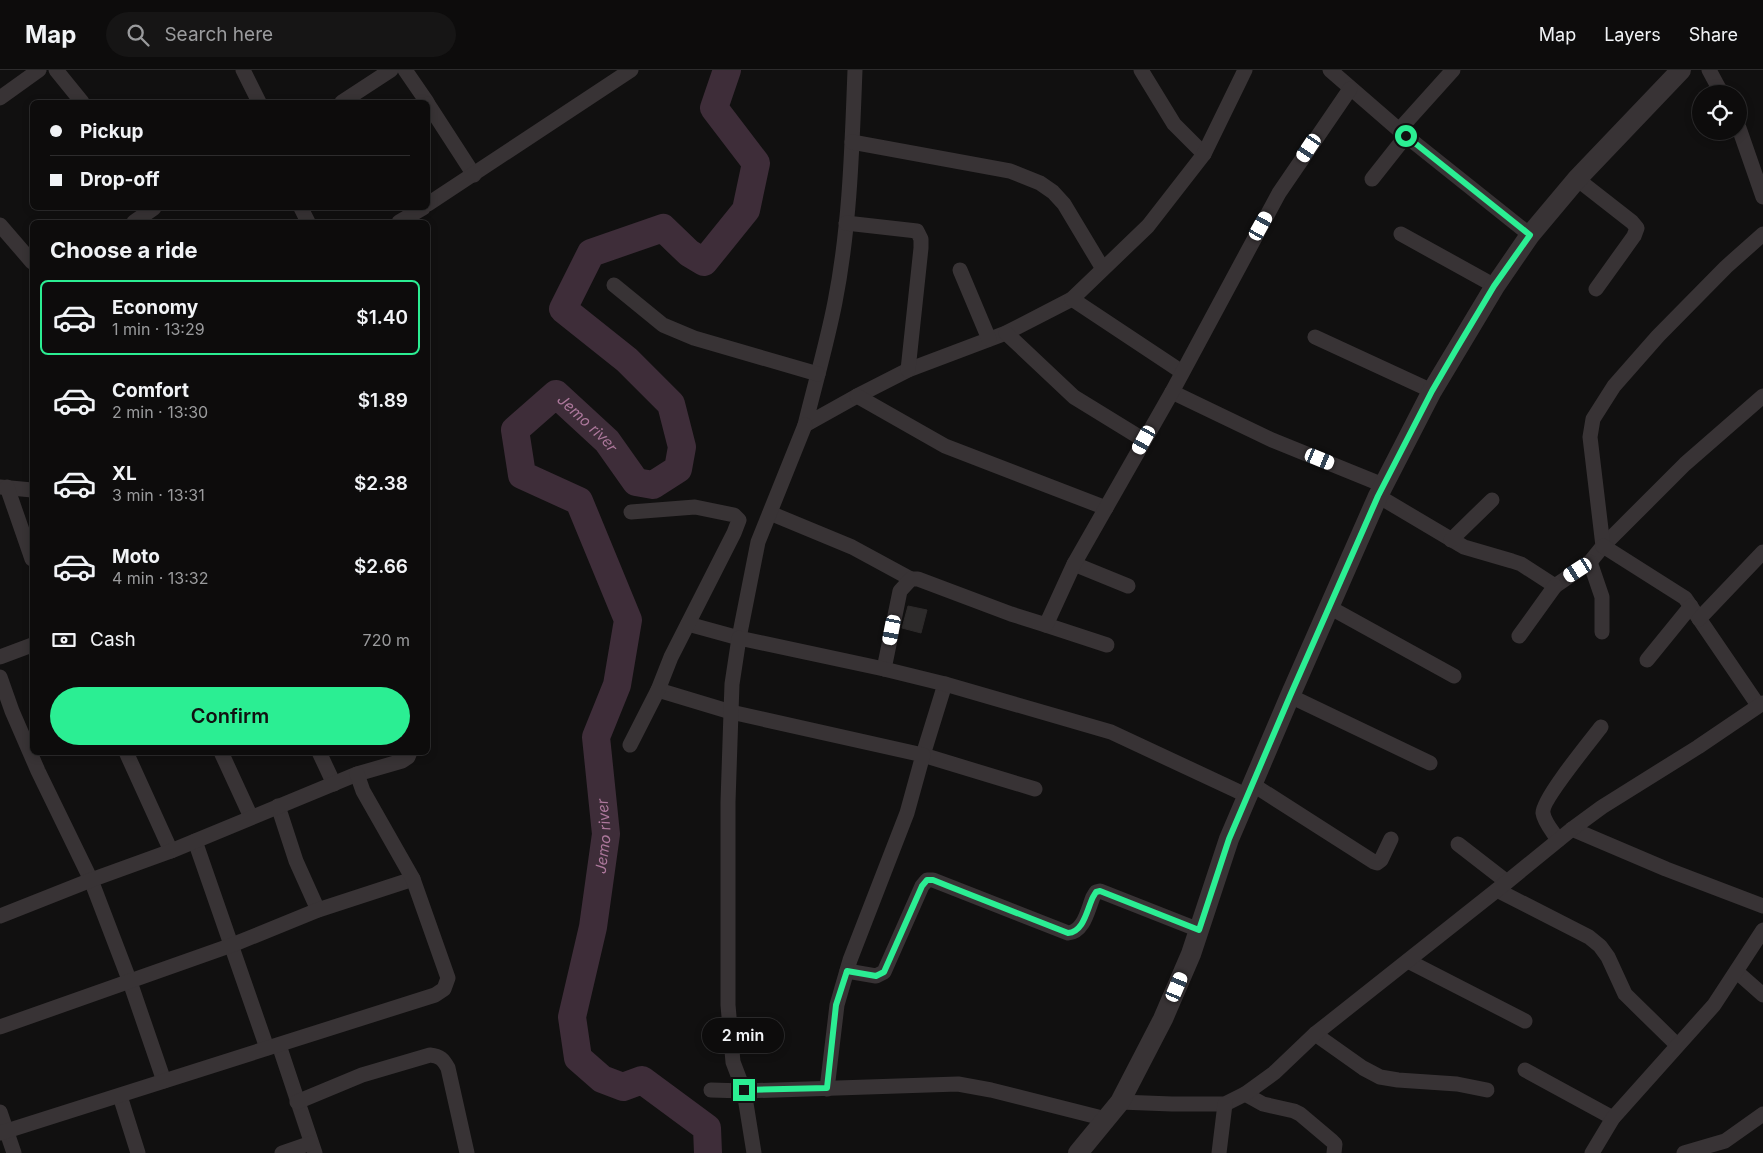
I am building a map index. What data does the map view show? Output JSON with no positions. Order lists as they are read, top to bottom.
{
  "water": ["Jemo river"],
  "page": {
    "header": "Map",
    "search": "Search here",
    "nav": ["Map", "Layers", "Share"],
    "banner": ["Pickup", "Drop-off"],
    "heading": "Choose a ride",
    "list": [
      {
        "name": "Economy",
        "note": "1 min · 13:29",
        "value": "$1.40"
      },
      {
        "name": "Comfort",
        "note": "2 min · 13:30",
        "value": "$1.89"
      },
      {
        "name": "XL",
        "note": "3 min · 13:31",
        "value": "$2.38"
      },
      {
        "name": "Moto",
        "note": "4 min · 13:32",
        "value": "$2.66"
      }
    ],
    "pay": ["Cash", "720 m"],
    "buttons": "Confirm",
    "bubble": "2 min"
  }
}
